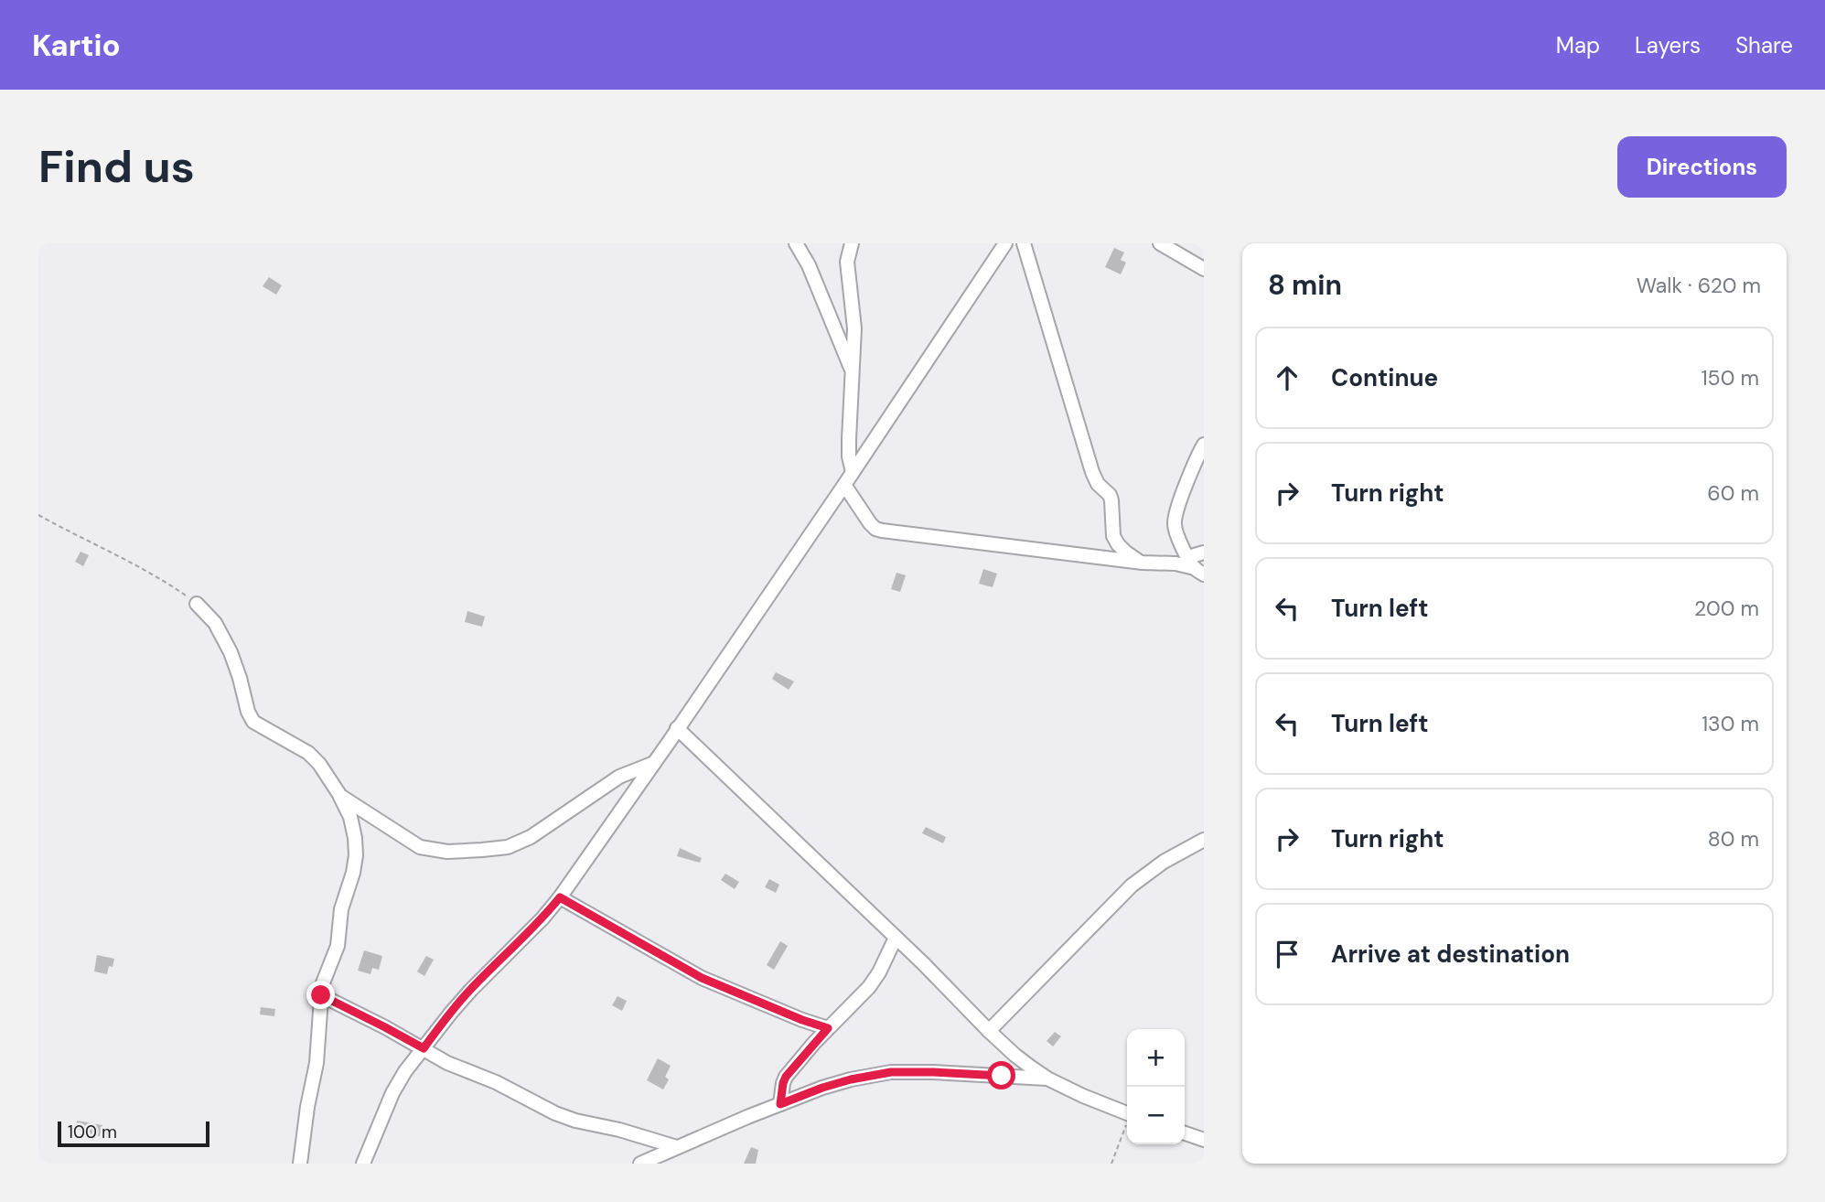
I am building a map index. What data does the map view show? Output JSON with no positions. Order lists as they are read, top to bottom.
{
  "scale_bar": "100 m",
  "page": {
    "header": "Kartio",
    "nav": ["Map", "Layers", "Share"],
    "buttons": "Directions",
    "title": "Find us",
    "heading": ["8 min", "Walk · 620 m"],
    "list": [
      ["Continue", "150 m"],
      ["Turn right", "60 m"],
      ["Turn left", "200 m"],
      ["Turn left", "130 m"],
      ["Turn right", "80 m"],
      "Arrive at destination"
    ],
    "map_buttons": ["+", "−"],
    "scale": "100 m"
  }
}
